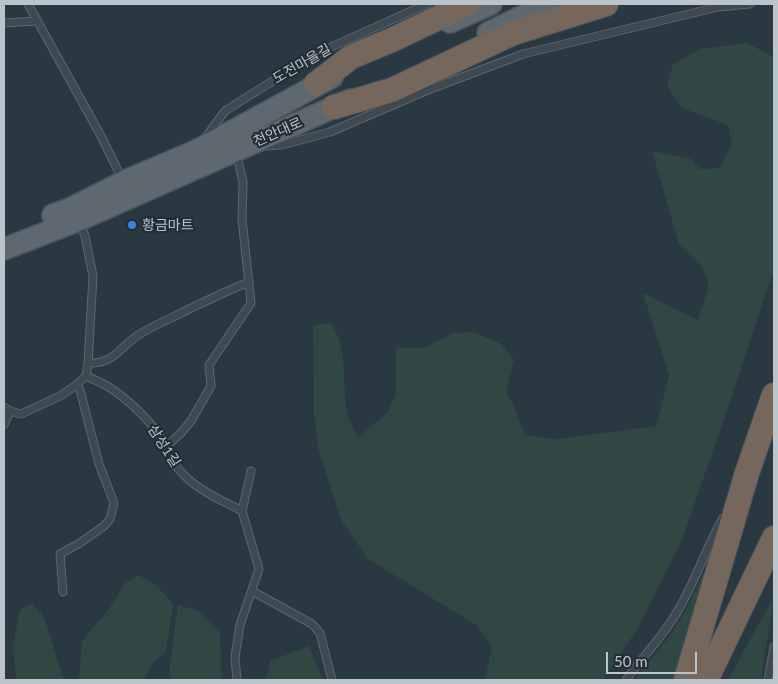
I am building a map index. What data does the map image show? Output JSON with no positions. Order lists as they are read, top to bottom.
{
  "streets": {
    "main road": ["천안대로"],
    "lane": ["도전마을길", "삼성1길"]
  },
  "crossings": [
    ["도전마을길", "천안대로"]
  ],
  "places": ["황금마트"],
  "scale_bar": "50 m"
}
